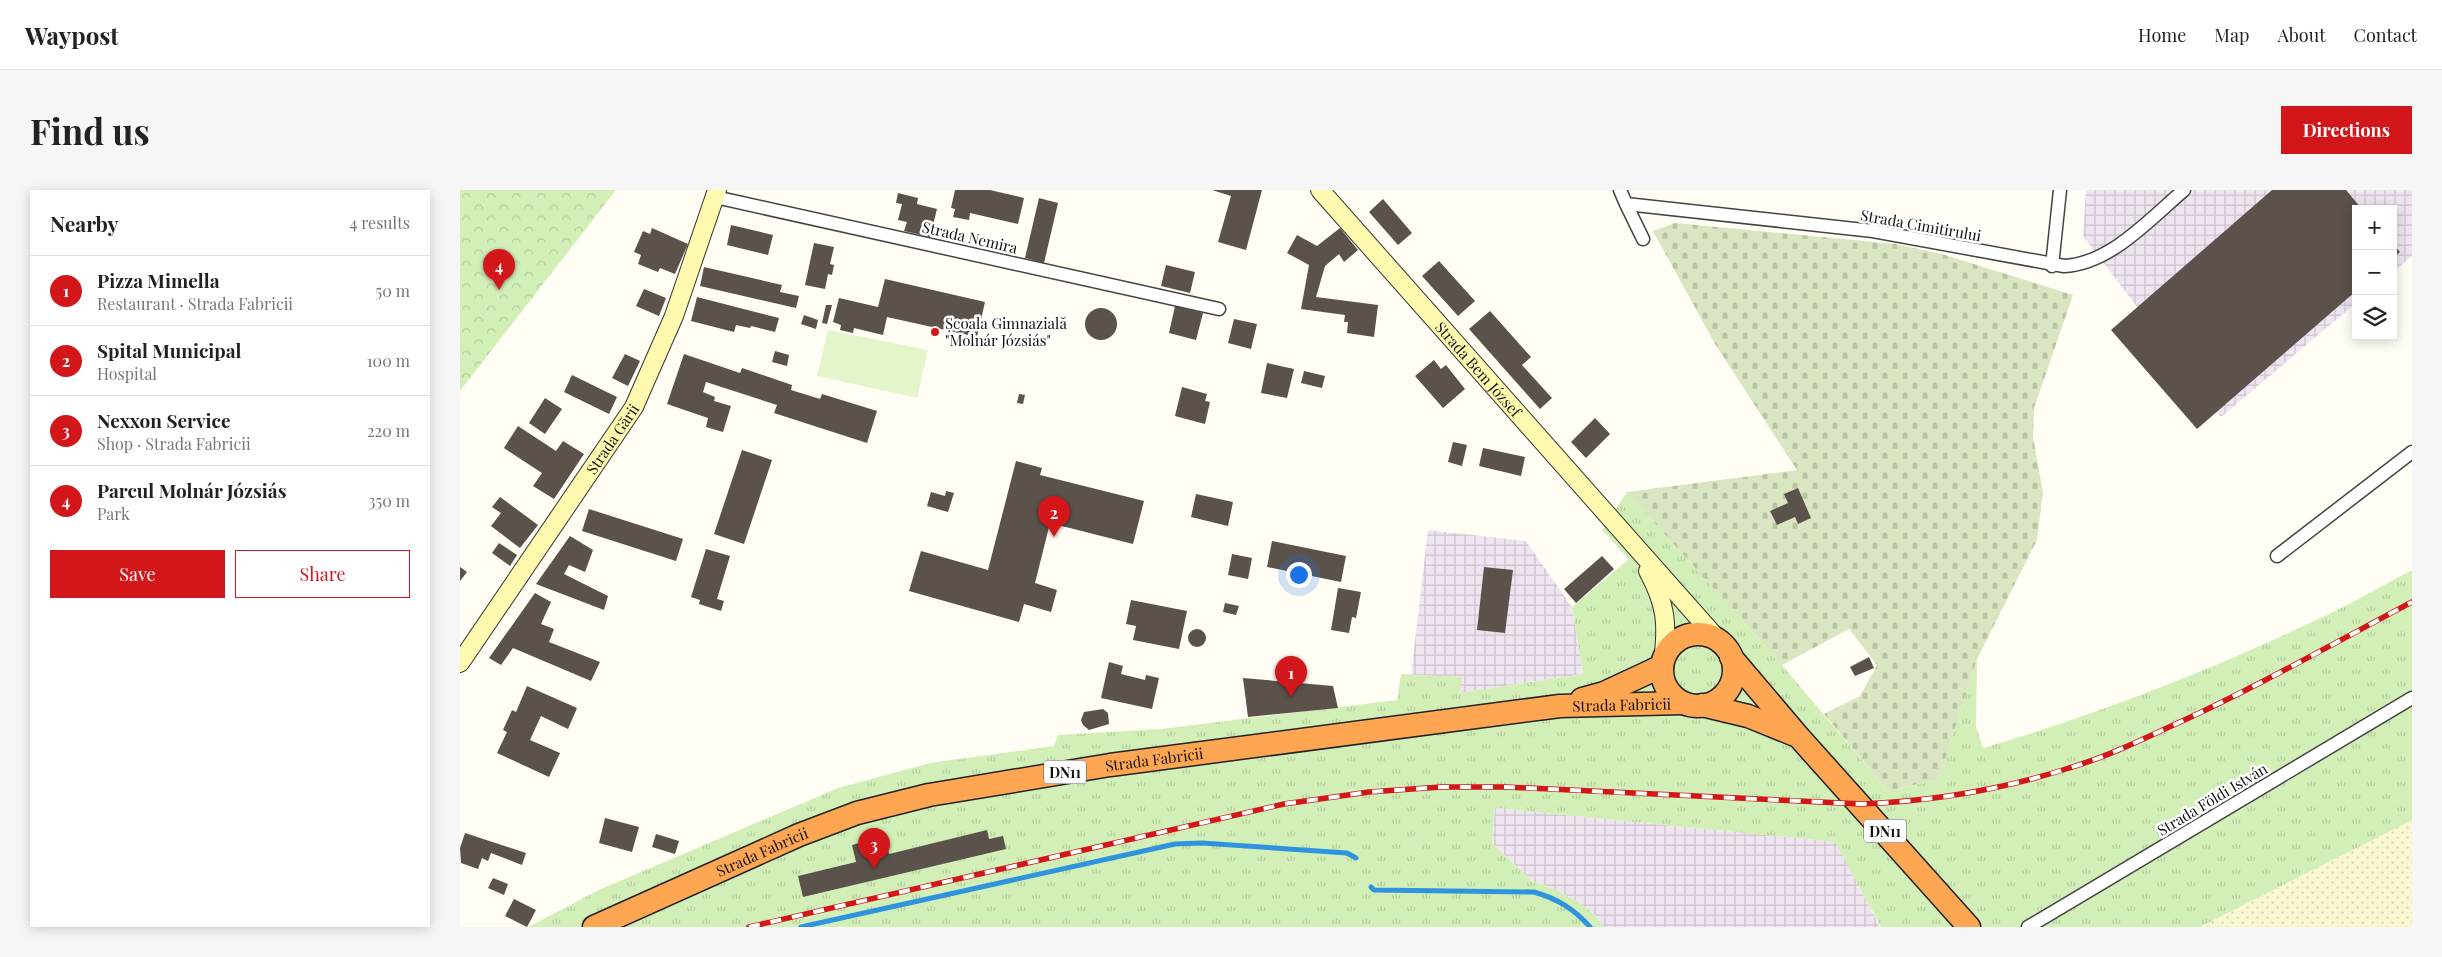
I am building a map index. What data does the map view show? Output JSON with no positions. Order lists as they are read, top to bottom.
{
  "streets": {
    "highway": ["Strada Bem József", "Strada Fabricii", "DN11"],
    "main road": ["Strada Gării"],
    "street": ["Strada Cimitirului", "Strada Nemira", "Strada Földi István"]
  },
  "crossings": [
    ["Strada Nemira", "Strada Gării"],
    ["Strada Bem József", "Strada Fabricii"],
    ["Strada Bem József", "DN11"],
    ["Strada Fabricii", "DN11"]
  ],
  "places": ["Școala Gimnazială \"Molnár Józsiás\""],
  "page": {
    "header": "Waypost",
    "nav": [
      "Home",
      "Map",
      "About",
      "Contact"
    ],
    "buttons": [
      "Directions",
      ["Save", "Share"]
    ],
    "title": "Find us",
    "heading": ["Nearby", "4 results"],
    "map_buttons": ["+", "−"],
    "pins": [
      "4",
      "2",
      "1",
      "3"
    ],
    "list": [
      {
        "mark": "1",
        "name": "Pizza Mimella",
        "note": "Restaurant · Strada Fabricii",
        "value": "50 m"
      },
      {
        "mark": "2",
        "name": "Spital Municipal",
        "note": "Hospital",
        "value": "100 m"
      },
      {
        "mark": "3",
        "name": "Nexxon Service",
        "note": "Shop · Strada Fabricii",
        "value": "220 m"
      },
      {
        "mark": "4",
        "name": "Parcul Molnár Józsiás",
        "note": "Park",
        "value": "350 m"
      }
    ]
  }
}
